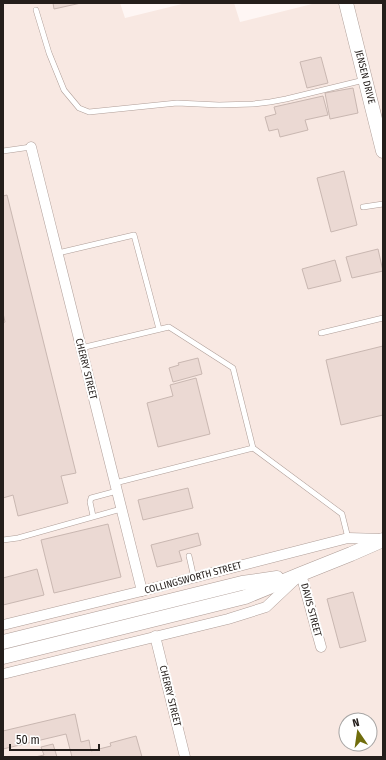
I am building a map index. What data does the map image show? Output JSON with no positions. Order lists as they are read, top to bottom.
{
  "streets": {
    "main road": ["JENSEN DRIVE", "COLLINGSWORTH STREET"],
    "street": ["CHERRY STREET", "DAVIS STREET"]
  },
  "crossings": [
    ["CHERRY STREET", "COLLINGSWORTH STREET"],
    ["COLLINGSWORTH STREET", "DAVIS STREET"]
  ],
  "scale_bar": "50 m",
  "north": "top"
}
